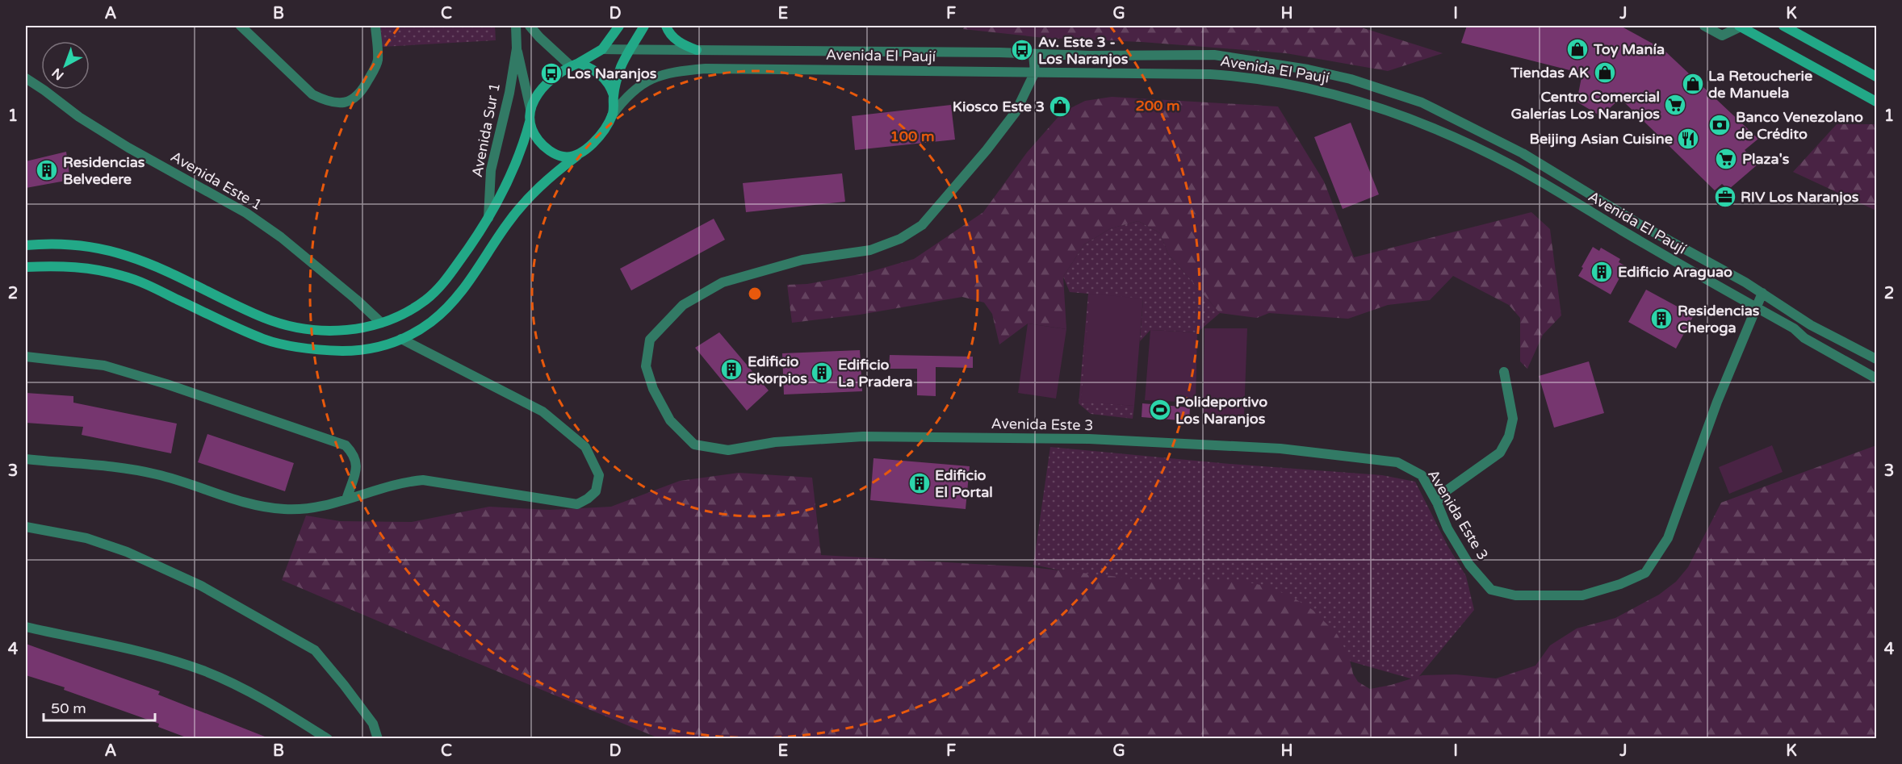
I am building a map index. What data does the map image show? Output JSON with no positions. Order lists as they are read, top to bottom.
{
  "streets": {
    "street": [
      "Avenida El Paují",
      "Avenida Sur 1",
      "Avenida Este 1",
      "Avenida Este 3"
    ]
  },
  "crossings": [
    ["Avenida El Paují", "Avenida Sur 1"],
    ["Avenida El Paují", "Avenida Este 3"]
  ],
  "places": {
    "shop": [
      "Toy Manía",
      "Tiendas AK",
      "La Retoucherie de Manuela",
      "Kiosco Este 3"
    ],
    "bus stop": ["Av. Este 3 - Los Naranjos", "Los Naranjos"],
    "supermarket": ["Centro Comercial Galerías Los Naranjos", "Plaza's"],
    "bank": ["Banco Venezolano de Crédito"],
    "restaurant": ["Beijing Asian Cuisine"],
    "building": [
      "Residencias Belvedere",
      "Edificio Araguao",
      "Residencias Cheroga",
      "Edificio Skorpios",
      "Edificio La Pradera",
      "Edificio El Portal"
    ],
    "office": ["RIV Los Naranjos"],
    "sports": ["Polideportivo Los Naranjos"]
  },
  "scale_bar": "50 m",
  "north": "bottom left",
  "grid": {
    "columns": [
      "A",
      "B",
      "C",
      "D",
      "E",
      "F",
      "G",
      "H",
      "I",
      "J",
      "K"
    ],
    "rows": [
      "1",
      "2",
      "3",
      "4"
    ]
  },
  "rings": ["200 m", "100 m"]
}
